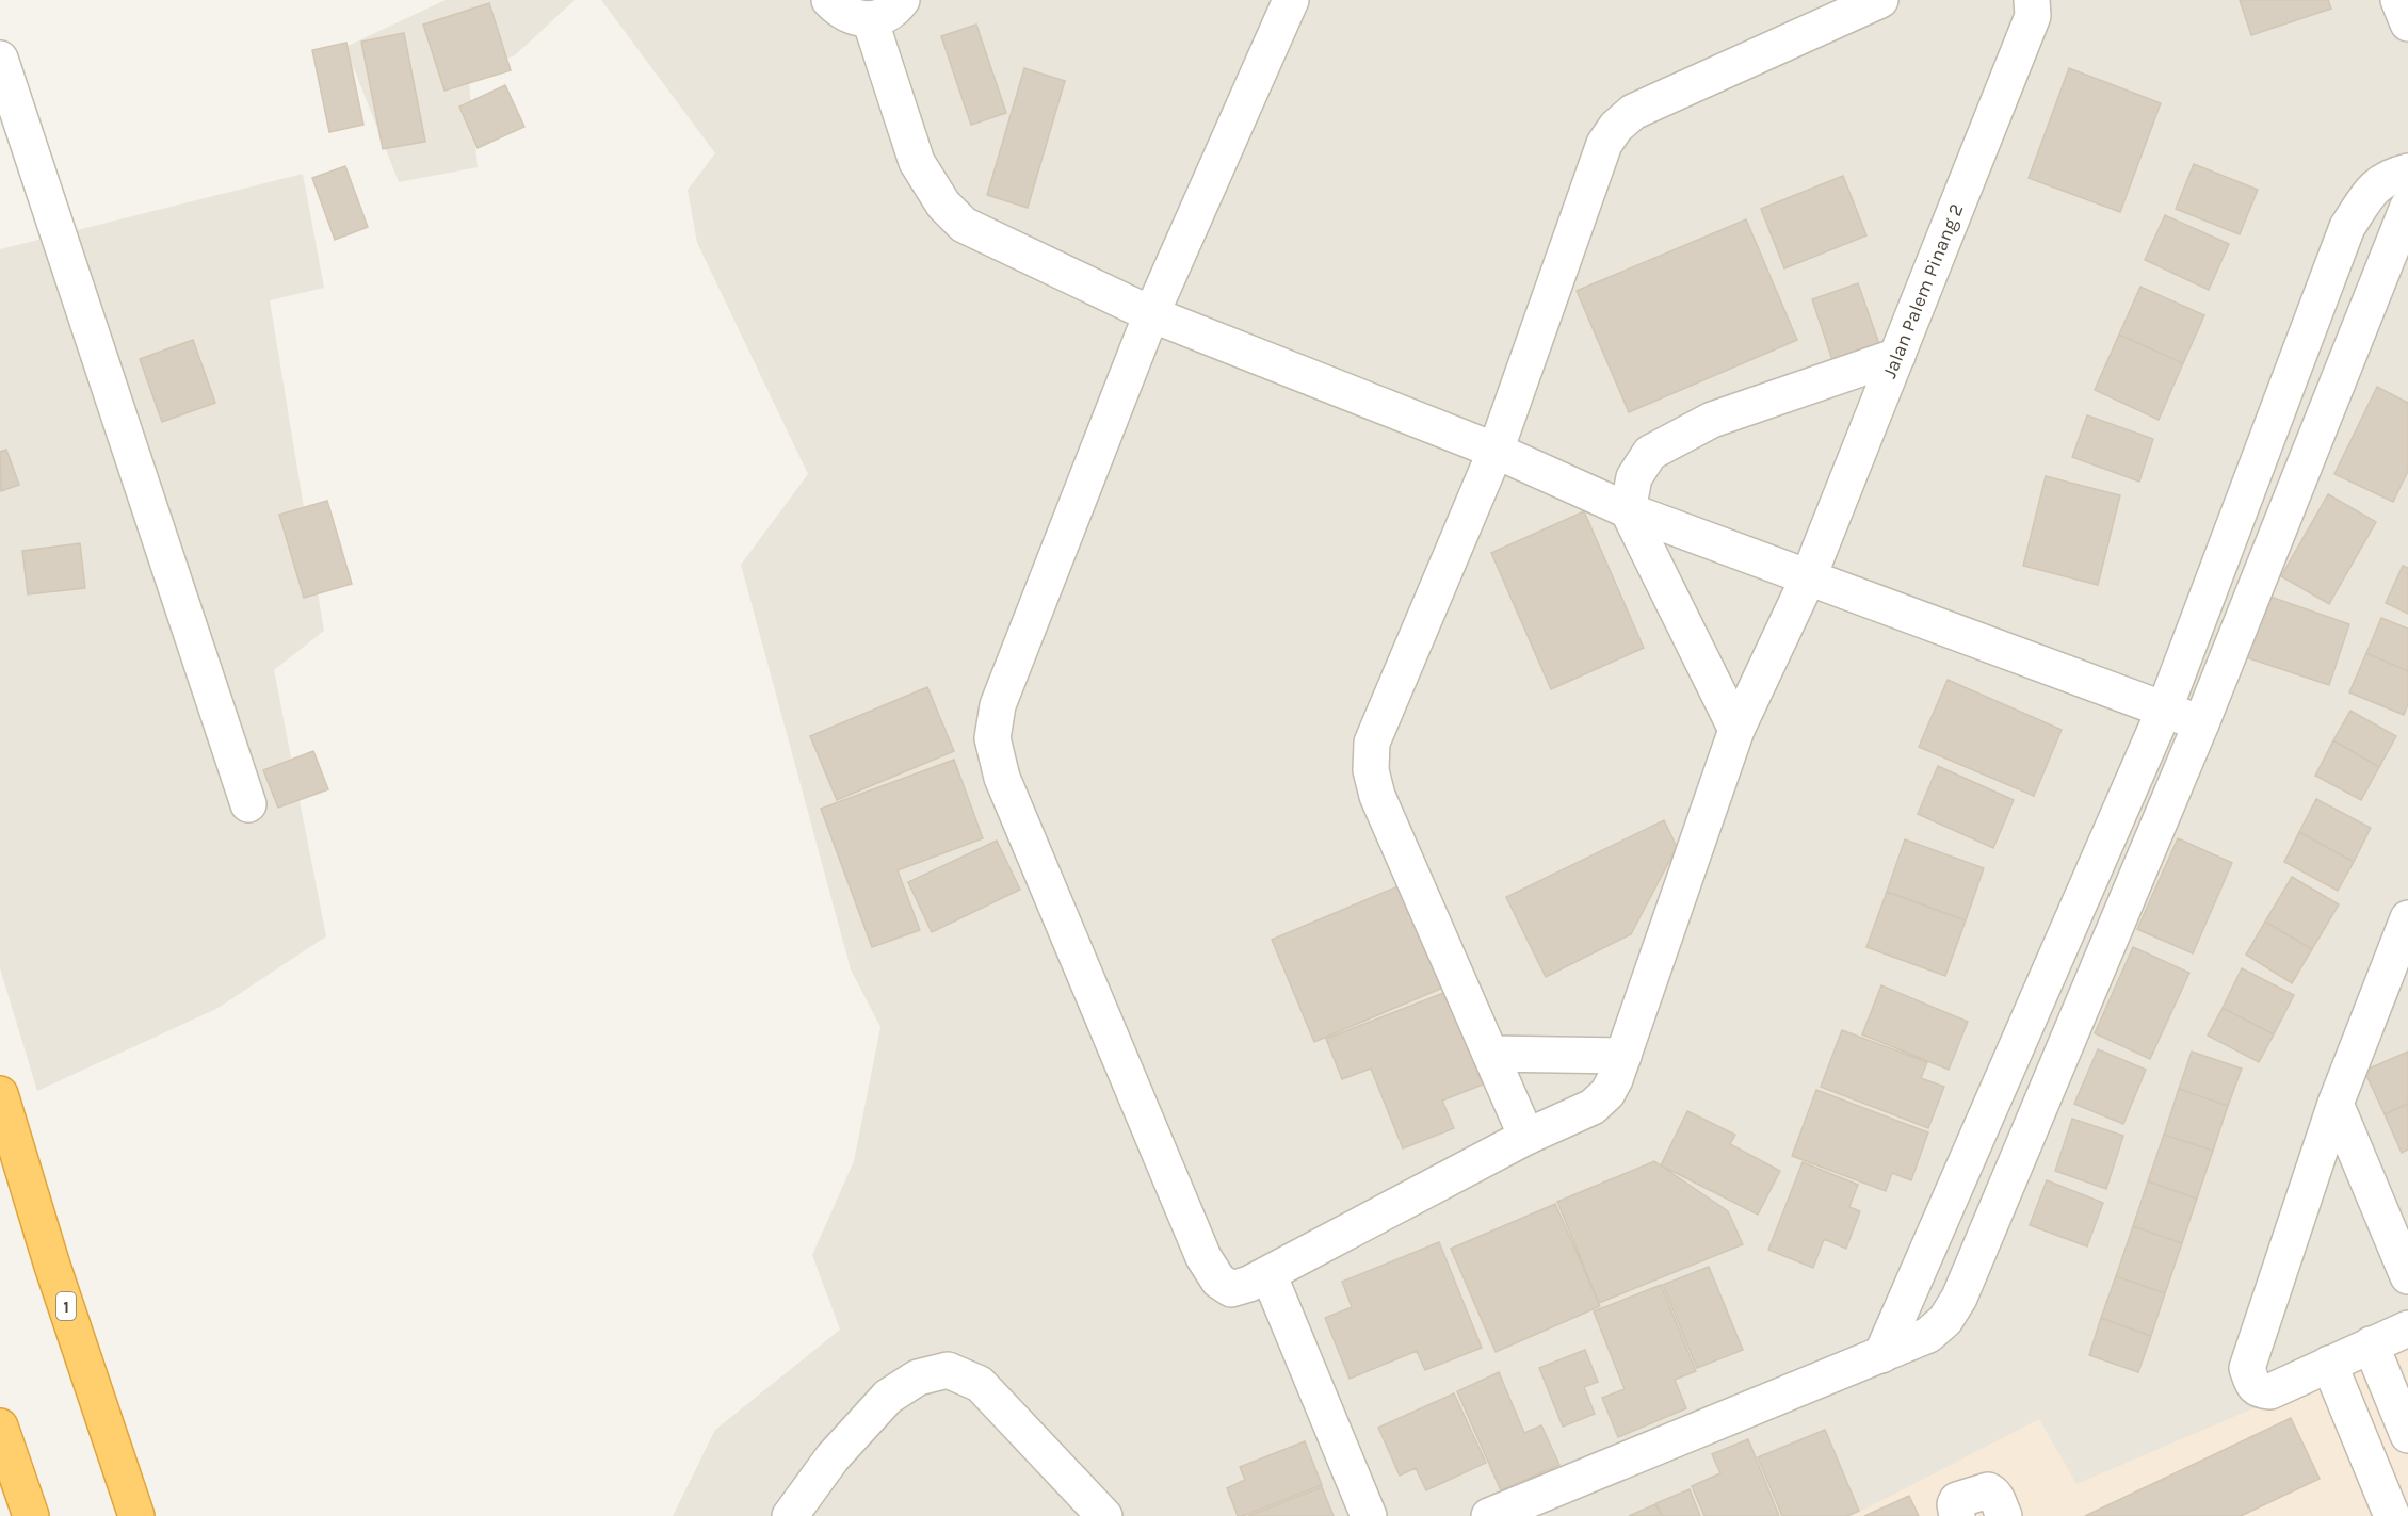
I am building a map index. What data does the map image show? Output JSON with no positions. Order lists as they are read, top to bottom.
{
  "streets": {
    "highway": ["1"],
    "street": ["Jalan Palem Pinang 2"]
  }
}
